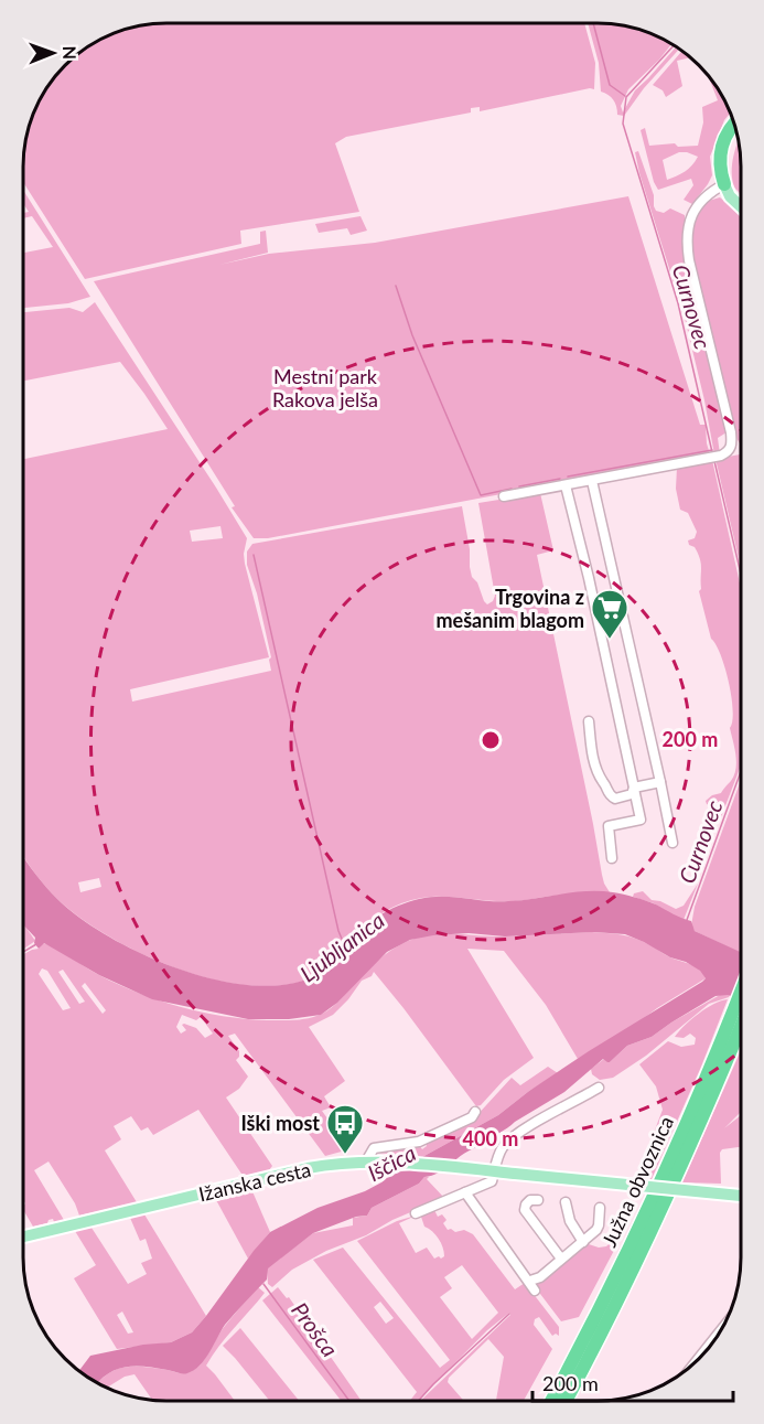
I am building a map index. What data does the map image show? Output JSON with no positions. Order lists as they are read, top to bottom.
{
  "streets": {
    "highway": ["Južna obvoznica"],
    "main road": ["Ižanska cesta"]
  },
  "water": [
    "Curnovec",
    "Ljubljanica",
    "Iščica",
    "Prošca"
  ],
  "parks": ["Mestni park Rakova jelša"],
  "places": {
    "supermarket": ["Trgovina z mešanim blagom"],
    "bus stop": ["Iški most"]
  },
  "scale_bar": "200 m",
  "north": "right",
  "rings": ["200 m", "400 m"]
}
